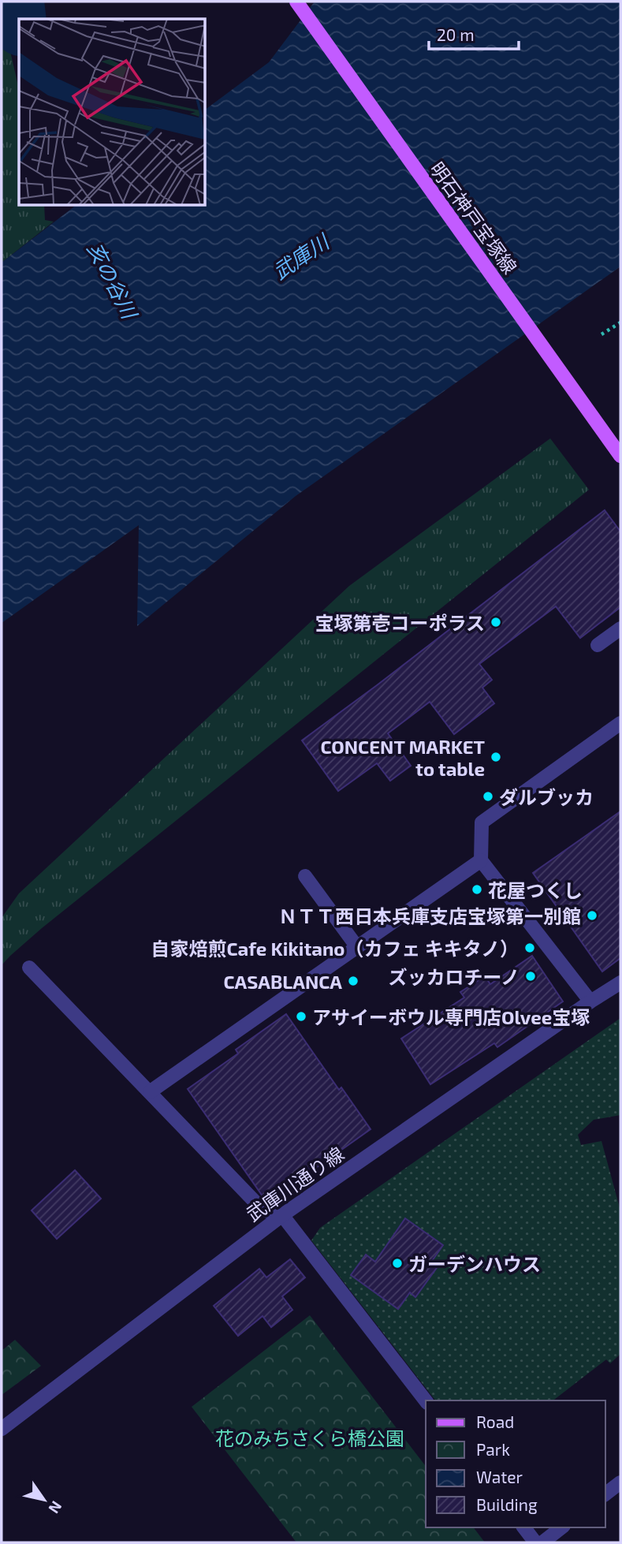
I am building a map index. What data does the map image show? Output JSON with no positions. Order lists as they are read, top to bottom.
{
  "streets": {
    "main road": ["明石神戸宝塚線"],
    "street": ["武庫川通り線"]
  },
  "water": ["武庫川", "亥の谷川"],
  "parks": ["花のみちさくら橋公園"],
  "places": [
    "宝塚第壱コーポラス",
    "CONCENT MARKET to table",
    "ダルブッカ",
    "花屋つくし",
    "ＮＴＴ西日本兵庫支店宝塚第一別館",
    "自家焙煎Cafe Kikitano（カフェ キキタノ）",
    "ズッカロチーノ",
    "CASABLANCA",
    "アサイーボウル専門店Olvee宝塚",
    "ガーデンハウス"
  ],
  "legend": [
    "Road",
    "Park",
    "Water",
    "Building"
  ],
  "scale_bar": "20 m",
  "north": "bottom right"
}
